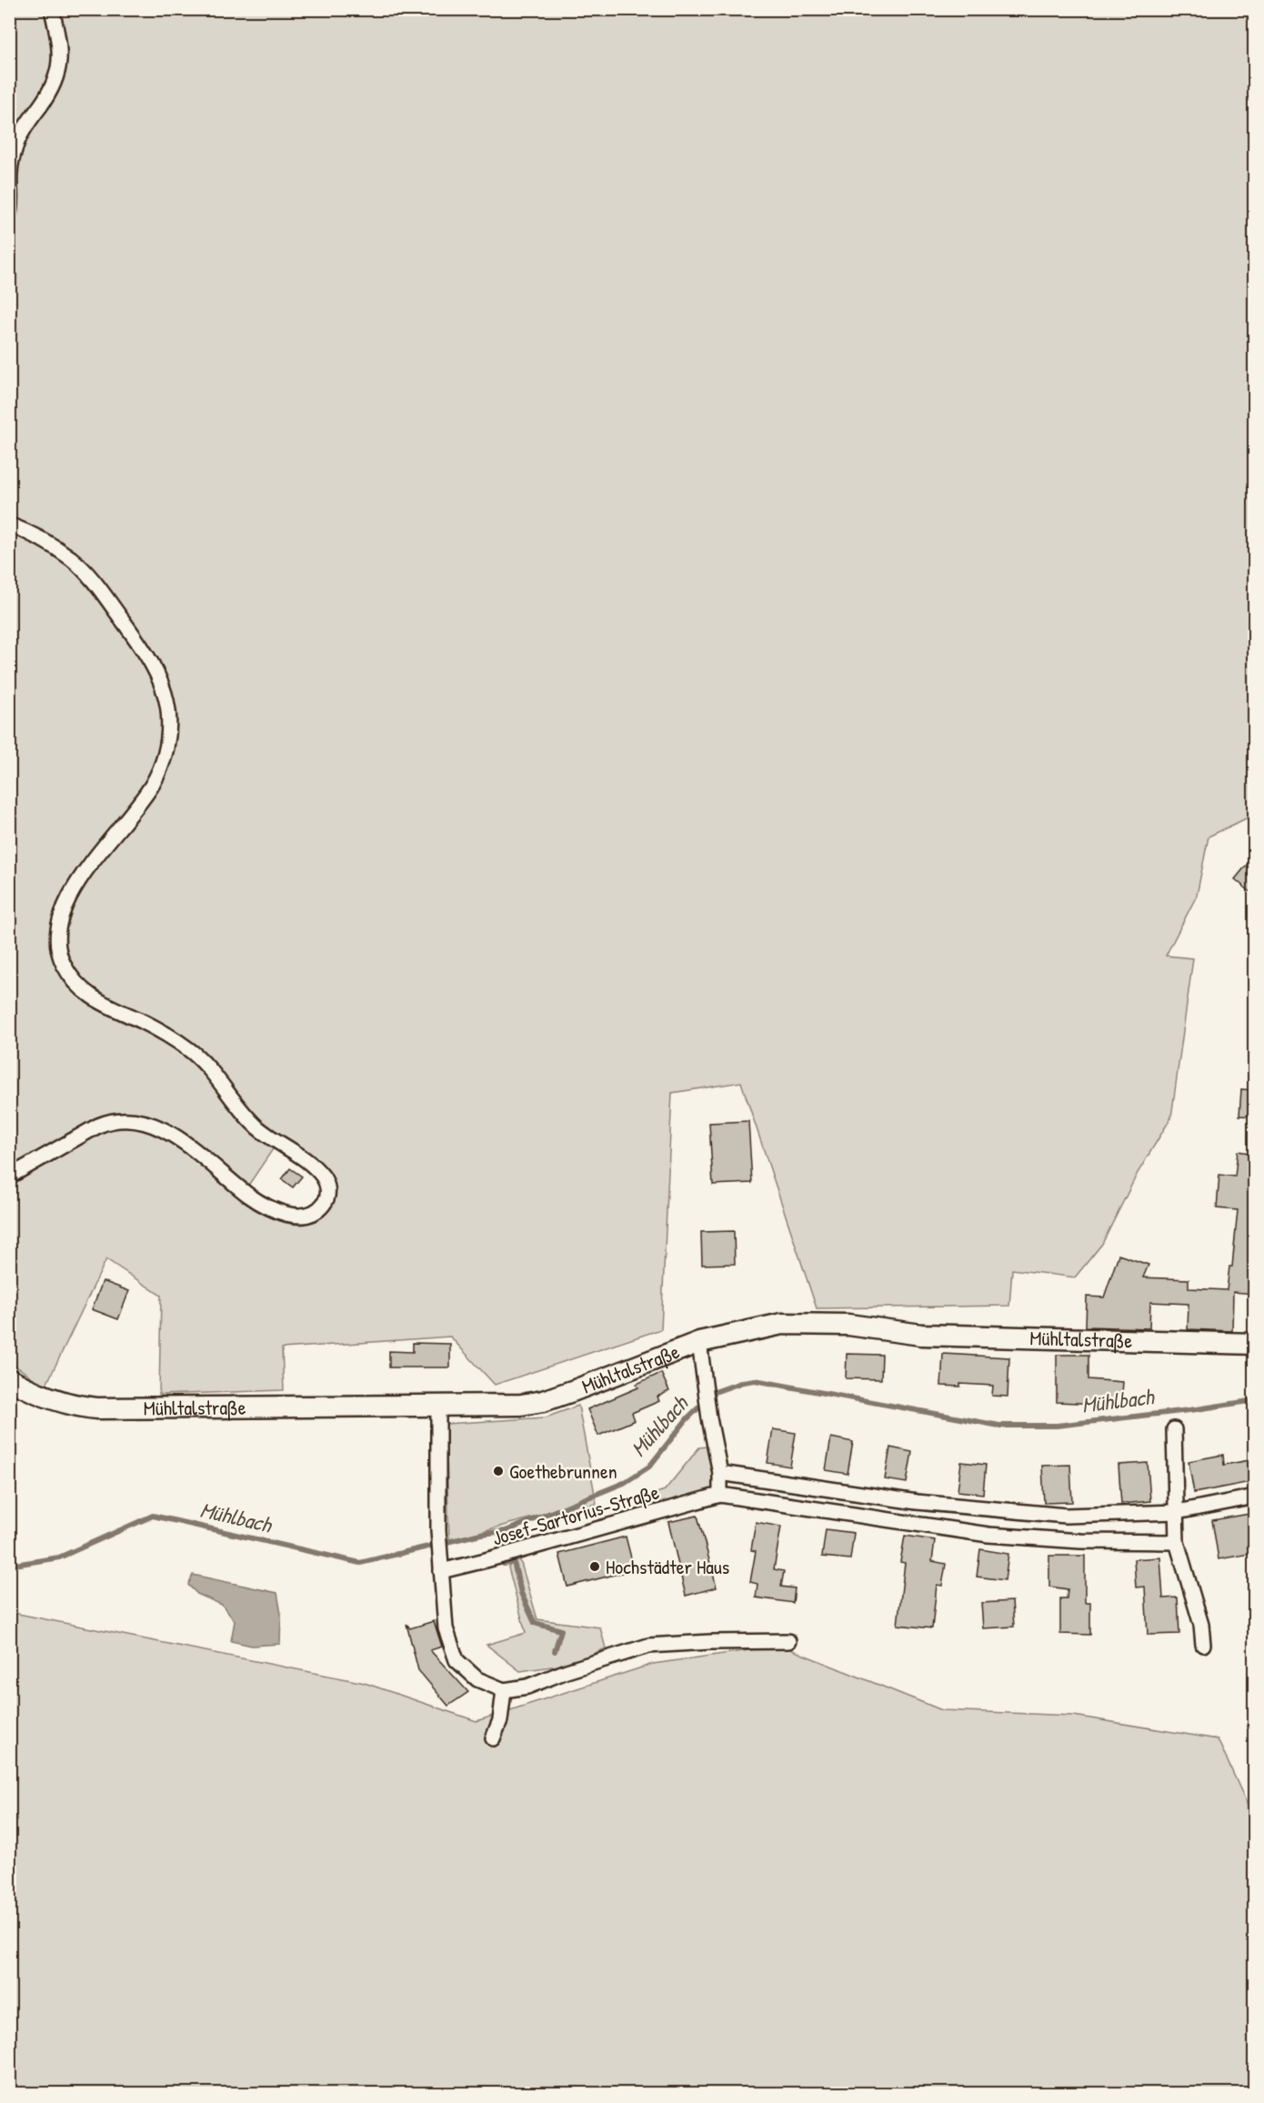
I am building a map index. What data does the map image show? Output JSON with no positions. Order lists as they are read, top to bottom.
{
  "streets": {
    "main road": ["Mühltalstraße"],
    "street": ["Josef-Sartorius-Straße"]
  },
  "water": ["Mühlbach"],
  "places": ["Goethebrunnen", "Hochstädter Haus"]
}
